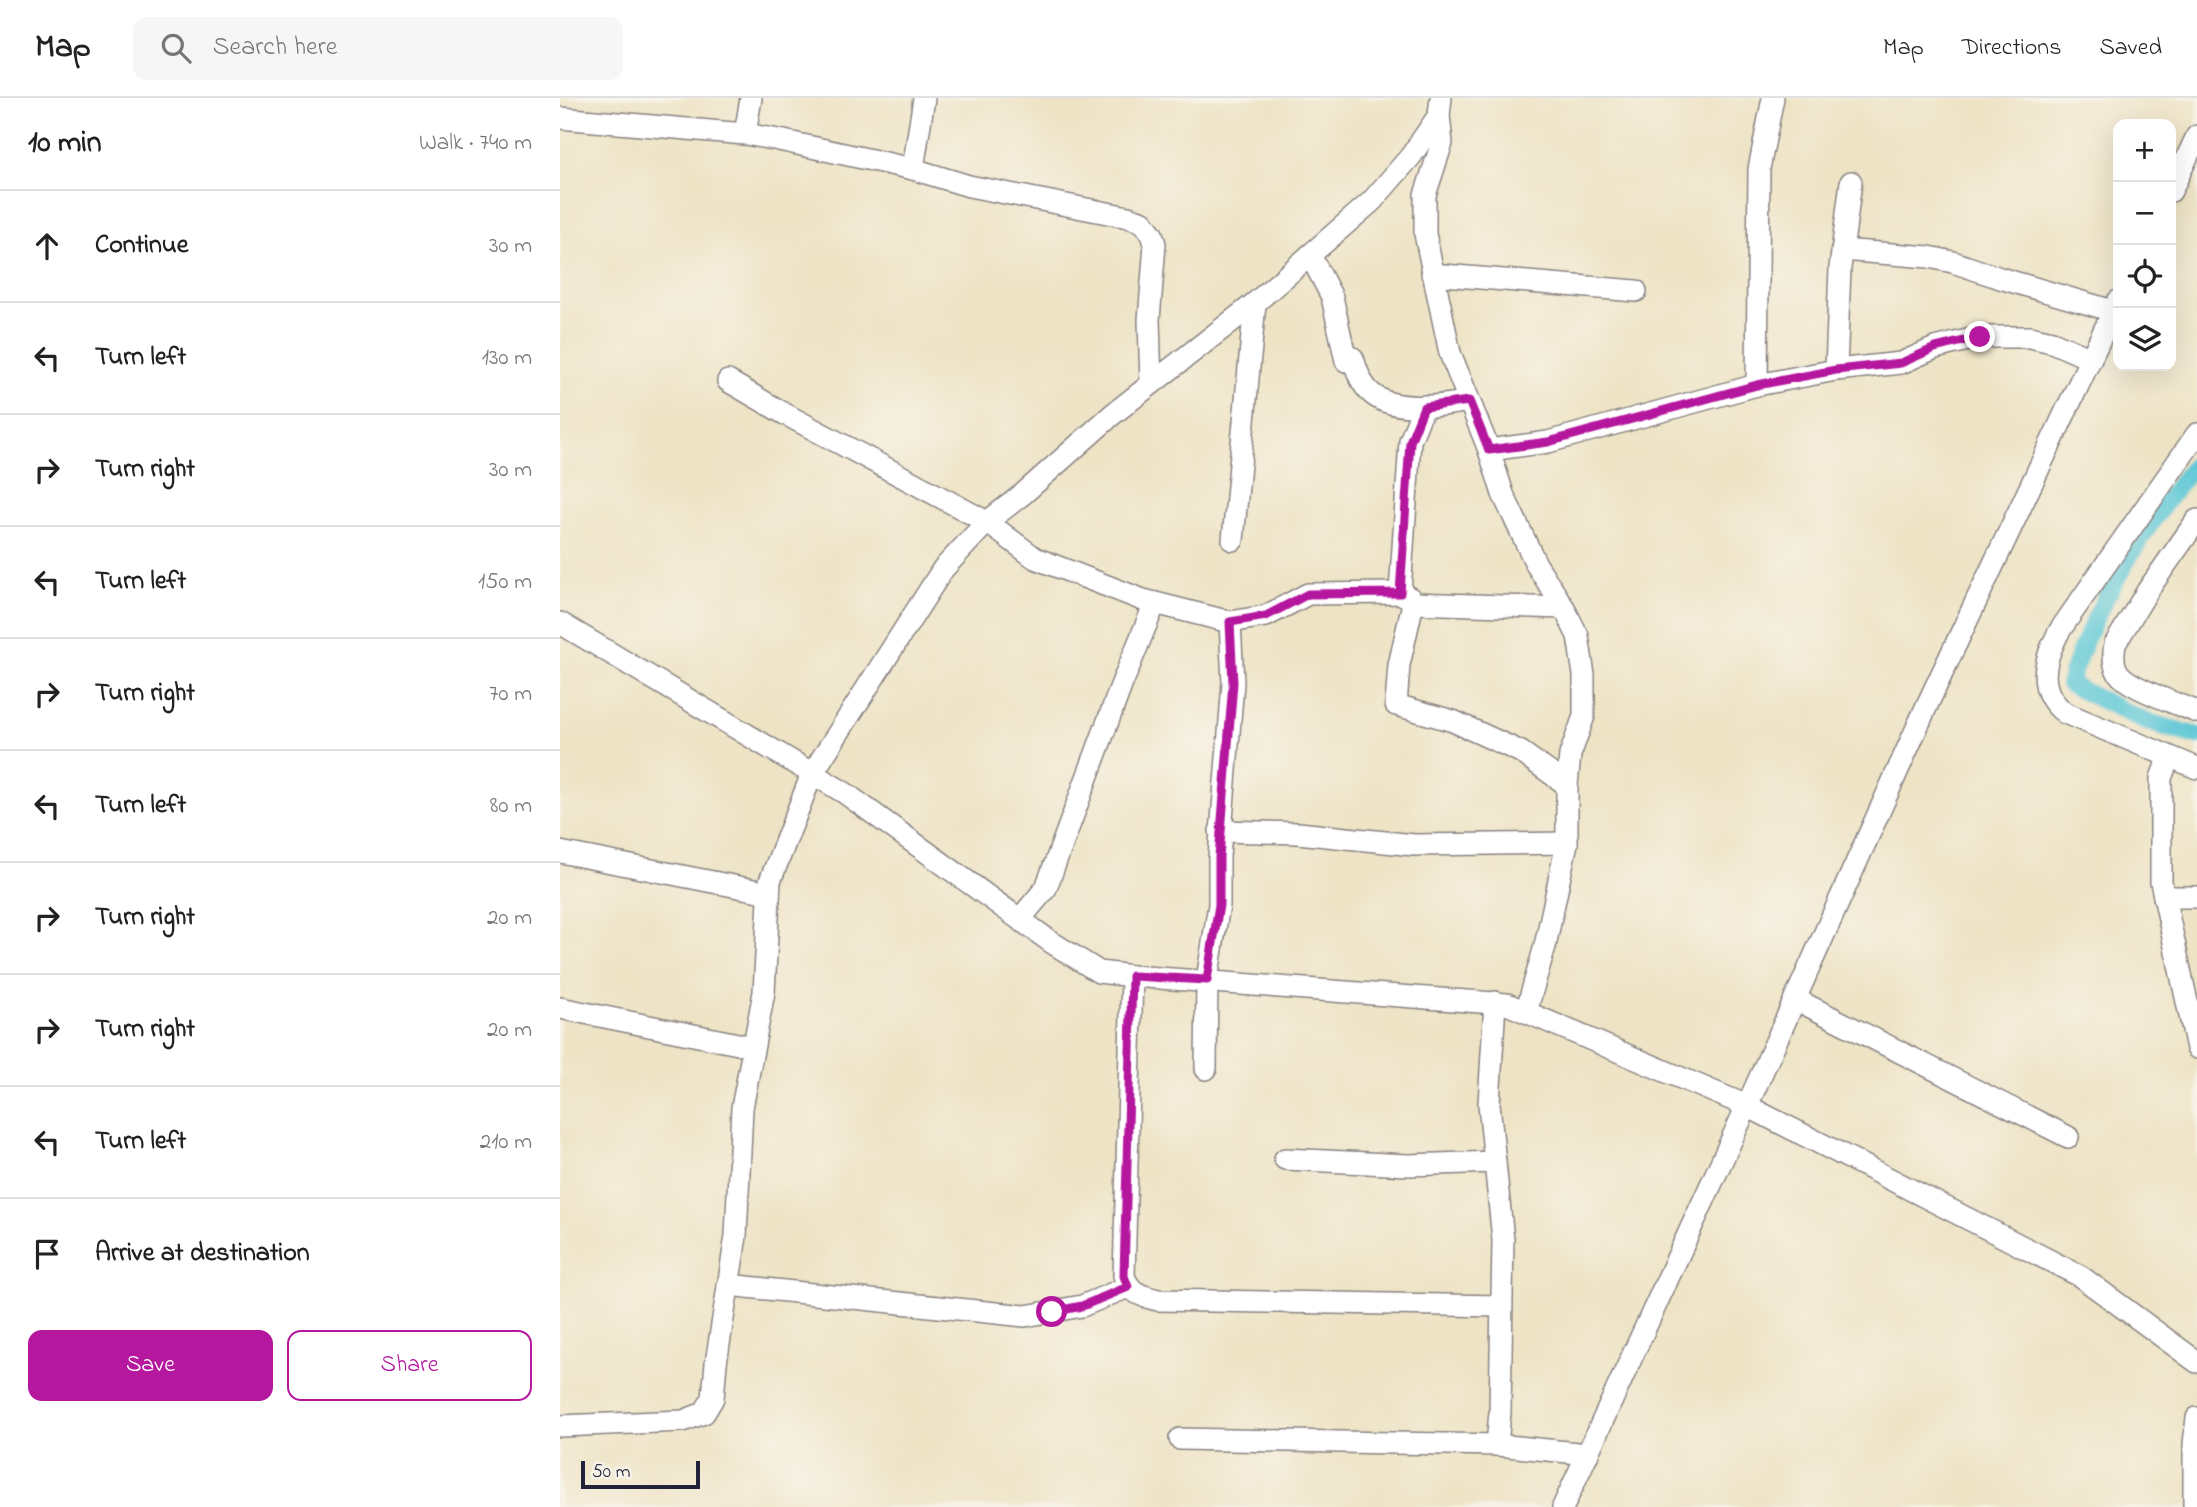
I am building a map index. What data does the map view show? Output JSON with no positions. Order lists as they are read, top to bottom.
{
  "scale_bar": "50 m",
  "page": {
    "header": "Map",
    "search": "Search here",
    "nav": ["Map", "Directions", "Saved"],
    "heading": ["10 min", "Walk · 740 m"],
    "map_buttons": ["+", "−"],
    "list": [
      ["Continue", "30 m"],
      ["Turn left", "130 m"],
      ["Turn right", "30 m"],
      ["Turn left", "150 m"],
      ["Turn right", "70 m"],
      ["Turn left", "80 m"],
      ["Turn right", "20 m"],
      ["Turn right", "20 m"],
      ["Turn left", "210 m"],
      "Arrive at destination"
    ],
    "buttons": ["Save", "Share"],
    "scale": "50 m"
  }
}
